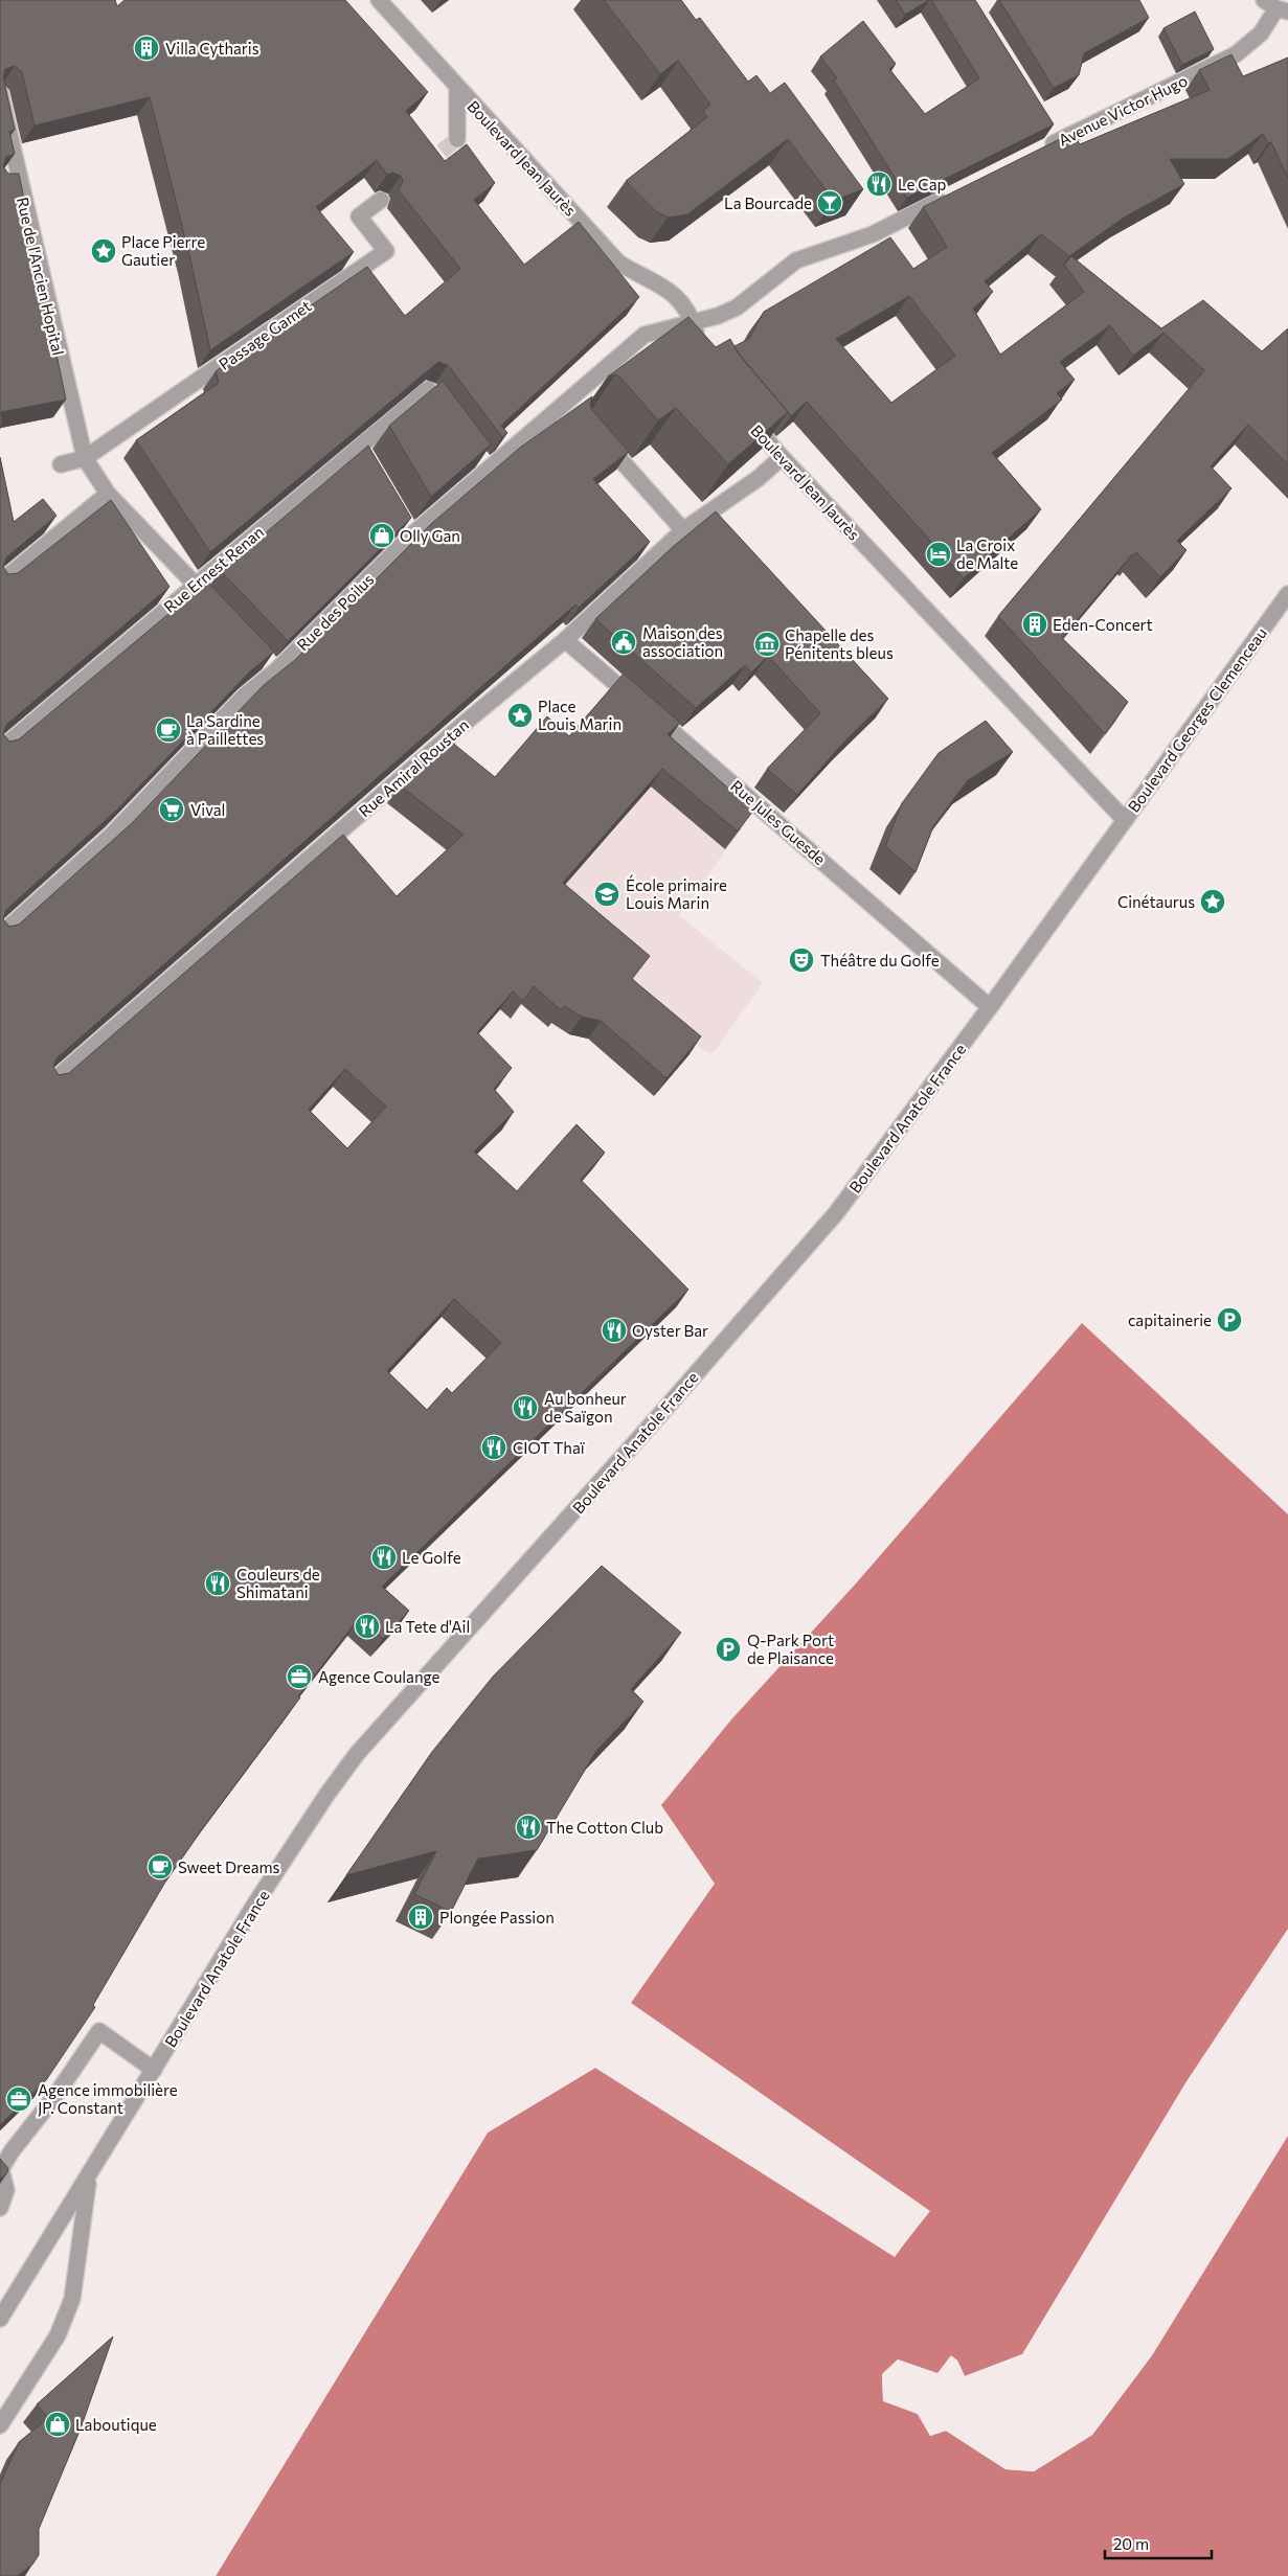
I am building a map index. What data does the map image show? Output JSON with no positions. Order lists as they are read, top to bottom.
{
  "streets": {
    "street": [
      "Avenue Victor Hugo",
      "Boulevard Jean Jaurès",
      "Rue de l'Ancien Hopital",
      "Passage Gamet",
      "Rue Ernest Renan",
      "Rue des Poilus",
      "Boulevard Georges Clemenceau",
      "Rue Amiral Roustan",
      "Rue Jules Guesde",
      "Boulevard Anatole France"
    ]
  },
  "crossings": [
    ["Boulevard Jean Jaurès", "Rue des Poilus"],
    ["Boulevard Jean Jaurès", "Boulevard Georges Clemenceau"],
    ["Boulevard Jean Jaurès", "Rue Amiral Roustan"],
    ["Boulevard Jean Jaurès", "Boulevard Anatole France"],
    ["Rue de l'Ancien Hopital", "Passage Gamet"],
    ["Rue de l'Ancien Hopital", "Rue Ernest Renan"],
    ["Boulevard Georges Clemenceau", "Boulevard Anatole France"],
    ["Rue Amiral Roustan", "Rue Jules Guesde"],
    ["Rue Jules Guesde", "Boulevard Anatole France"]
  ],
  "places": {
    "building": ["Villa Cytharis", "Eden-Concert", "Plongée Passion"],
    "restaurant": [
      "Le Cap",
      "Oyster Bar",
      "Au bonheur de Saïgon",
      "CIOT Thaï",
      "Le Golfe",
      "Couleurs de Shimatani",
      "La Tete d'Ail",
      "The Cotton Club"
    ],
    "bar": ["La Bourcade"],
    "place": ["Place Pierre Gautier", "Place Louis Marin", "Cinétaurus"],
    "shop": ["Olly Gan", "Laboutique"],
    "hotel": ["La Croix de Malte"],
    "public building": ["Maison des association"],
    "museum": ["Chapelle des Pénitents bleus"],
    "cafe": ["La Sardine à Paillettes", "Sweet Dreams"],
    "supermarket": ["Vival"],
    "school or university": ["École primaire Louis Marin"],
    "theatre": ["Théâtre du Golfe"],
    "parking": ["capitainerie", "Q-Park Port de Plaisance"],
    "office": ["Agence Coulange", "Agence immobilière JP. Constant"]
  },
  "scale_bar": "20 m"
}
